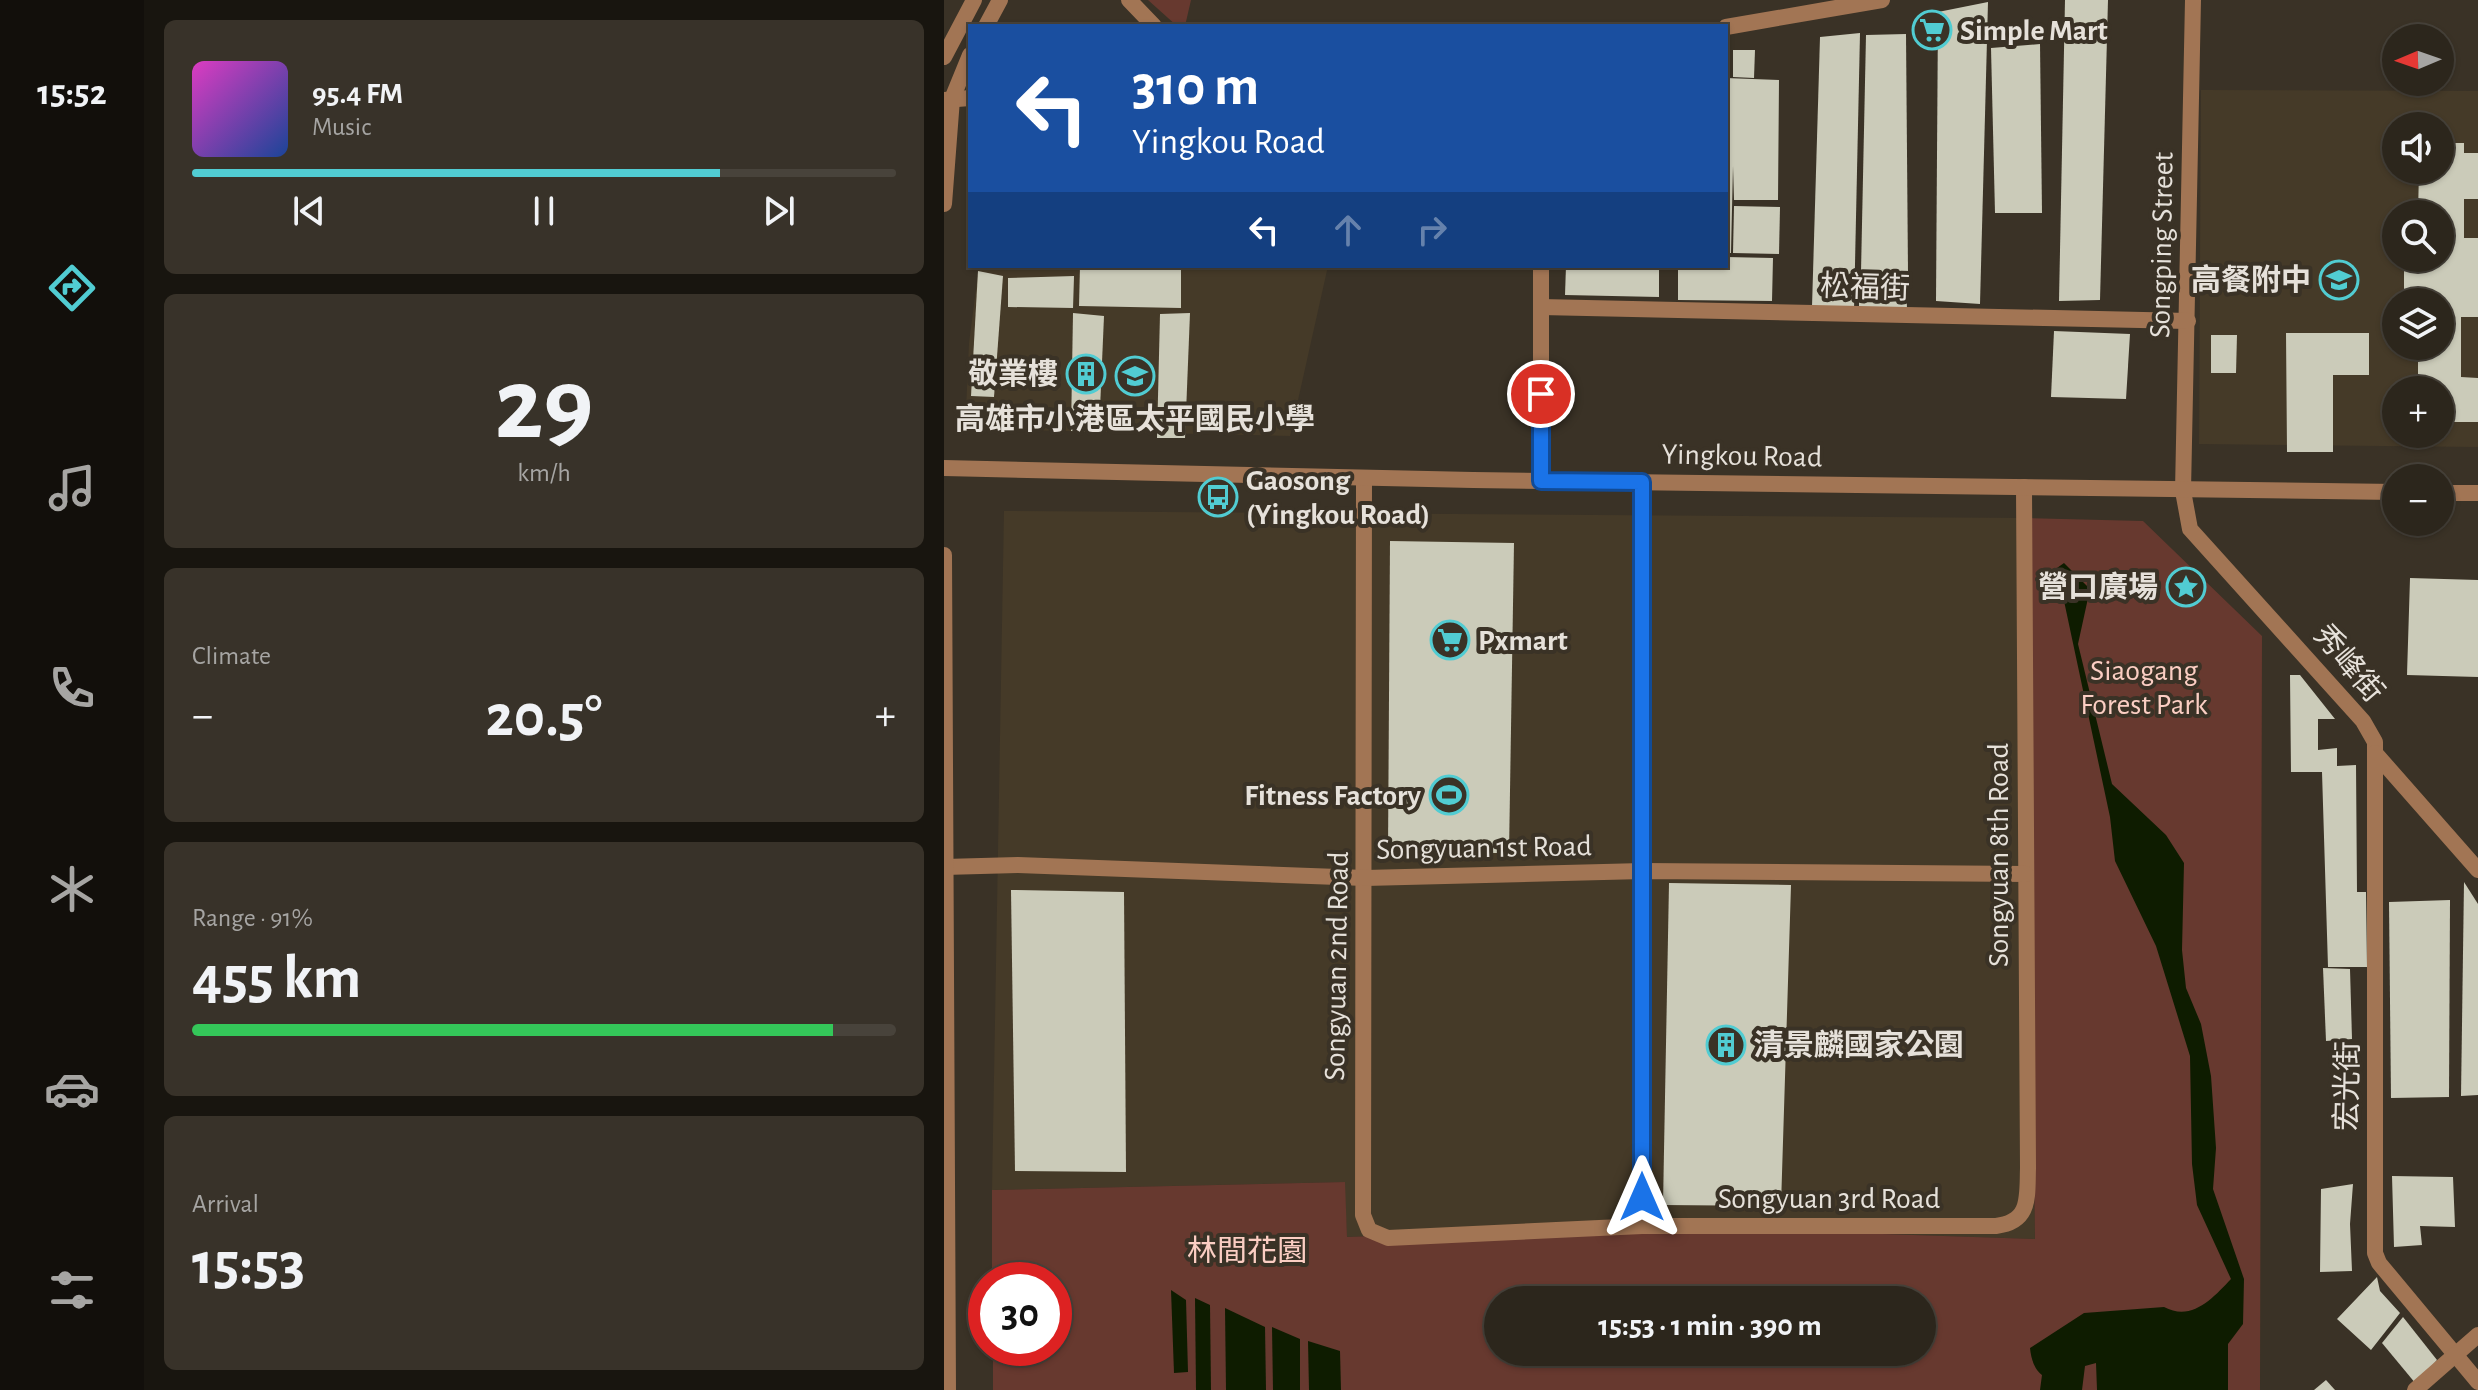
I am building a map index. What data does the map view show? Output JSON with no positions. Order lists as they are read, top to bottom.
{
  "streets": {
    "street": [
      "Songping Street",
      "松福街",
      "Yingkou Road",
      "秀峰街",
      "Songyuan 1st Road",
      "Songyuan 8th Road",
      "Songyuan 2nd Road",
      "宏光街",
      "Songyuan 3rd Road"
    ]
  },
  "crossings": [
    ["Songping Street", "松福街"],
    ["Songping Street", "Yingkou Road"],
    ["Songping Street", "秀峰街"],
    ["Yingkou Road", "秀峰街"],
    ["Yingkou Road", "Songyuan 8th Road"],
    ["Yingkou Road", "Songyuan 2nd Road"],
    ["秀峰街", "宏光街"],
    ["Songyuan 1st Road", "Songyuan 8th Road"],
    ["Songyuan 1st Road", "Songyuan 2nd Road"],
    ["Songyuan 8th Road", "Songyuan 3rd Road"],
    ["Songyuan 2nd Road", "Songyuan 3rd Road"]
  ],
  "parks": ["Siaogang Forest Park", "林間花園"],
  "places": {
    "supermarket": ["Simple Mart", "Pxmart"],
    "school or university": ["高餐附中", "高雄市小港區太平國民小學"],
    "building": ["敬業樓", "清景麟國家公園"],
    "bus stop": ["Gaosong (Yingkou Road)"],
    "place": ["營口廣場"],
    "sports": ["Fitness Factory"]
  },
  "north": "left",
  "page": {
    "tabs": "15:52",
    "map_buttons": ["+", "−"],
    "turn": ["310 m", "Yingkou Road"],
    "song": ["95.4 FM", "Music"],
    "tile": [
      ["29", "km/h"],
      "Climate",
      ["Range · 91%", "455 km"],
      ["Arrival", "15:53"]
    ],
    "heat": ["−", "20.5°", "+"],
    "limit": "30",
    "trip": "15:53 · 1 min · 390 m"
  }
}
